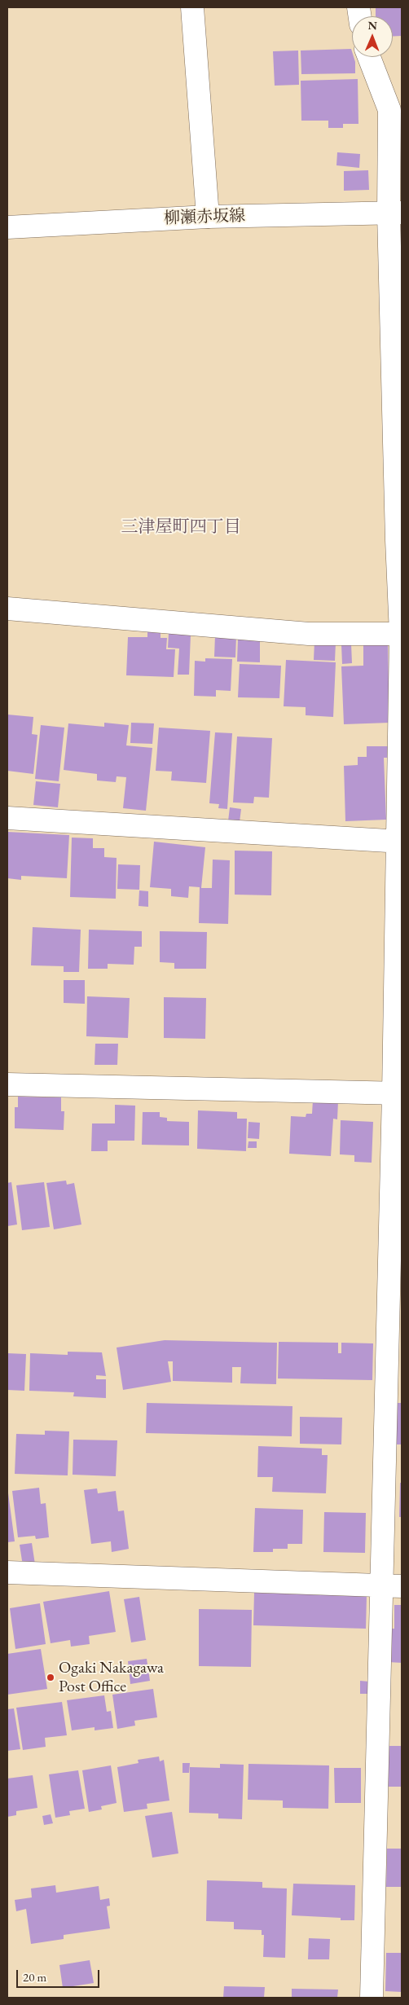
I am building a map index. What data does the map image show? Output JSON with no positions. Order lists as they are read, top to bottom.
{
  "streets": {
    "street": ["柳瀬赤坂線"]
  },
  "districts": ["三津屋町四丁目"],
  "places": ["Ogaki Nakagawa Post Office"],
  "scale_bar": "20 m",
  "north": "top"
}
